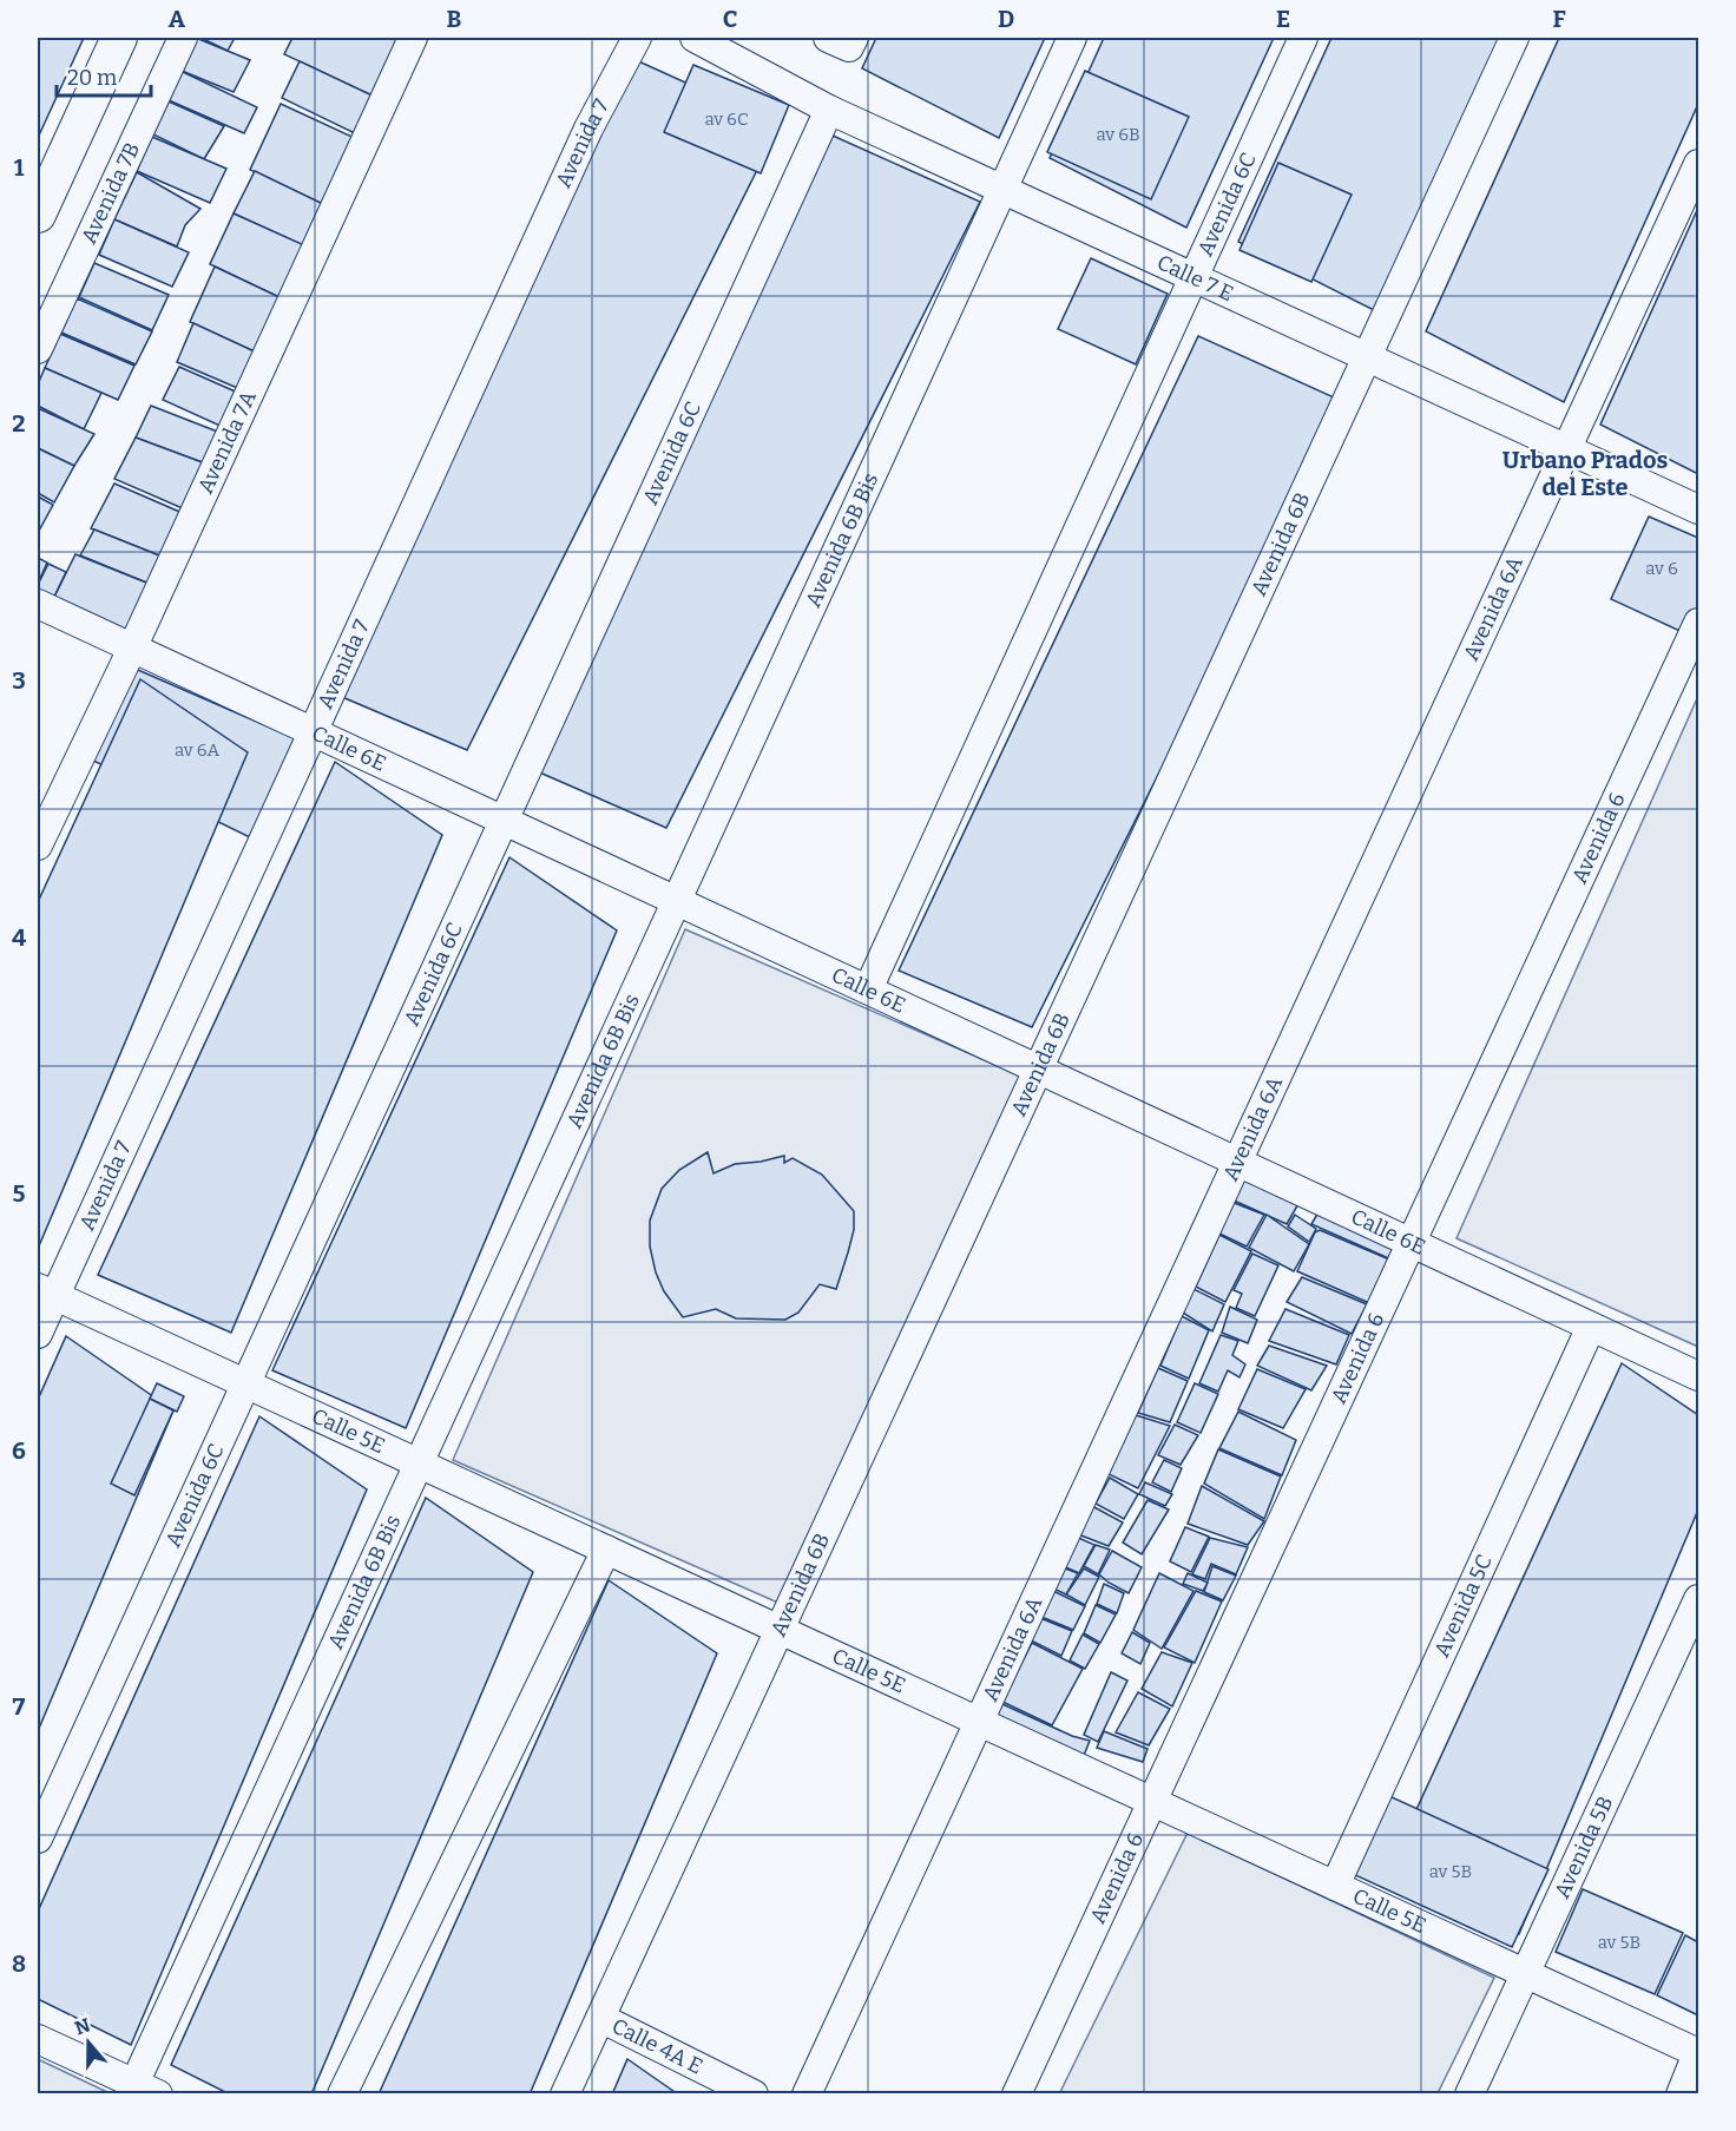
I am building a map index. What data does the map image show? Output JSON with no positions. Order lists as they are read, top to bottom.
{
  "streets": {
    "street": [
      "Avenida 7",
      "Avenida 7B",
      "Avenida 6C",
      "Calle 7 E",
      "Avenida 7A",
      "Avenida 6B Bis",
      "Avenida 6B",
      "Avenida 6A",
      "Calle 6E",
      "Avenida 6",
      "Calle 5E",
      "Avenida 5C",
      "Avenida 5B",
      "Calle 4A E"
    ]
  },
  "crossings": [
    ["Avenida 7", "Calle 6E"],
    ["Avenida 7", "Calle 5E"],
    ["Avenida 6C", "Calle 7 E"],
    ["Avenida 6C", "Calle 6E"],
    ["Avenida 6C", "Calle 5E"],
    ["Calle 7 E", "Avenida 6B Bis"],
    ["Calle 7 E", "Avenida 6B"],
    ["Calle 7 E", "Avenida 6A"],
    ["Avenida 7A", "Calle 6E"],
    ["Avenida 6B Bis", "Calle 6E"],
    ["Avenida 6B Bis", "Calle 5E"],
    ["Avenida 6B", "Calle 6E"],
    ["Avenida 6B", "Calle 5E"],
    ["Avenida 6B", "Calle 4A E"],
    ["Avenida 6A", "Calle 6E"],
    ["Avenida 6A", "Calle 5E"],
    ["Calle 6E", "Avenida 6"],
    ["Calle 6E", "Avenida 5C"],
    ["Avenida 6", "Calle 5E"],
    ["Calle 5E", "Avenida 5C"],
    ["Calle 5E", "Avenida 5B"]
  ],
  "districts": ["Urbano Prados del Este"],
  "house_numbers": [
    "av 6C",
    "av 6B",
    "av 6",
    "av 6A",
    "av 5B",
    "av 5B"
  ],
  "scale_bar": "20 m",
  "north": "top",
  "grid": {
    "columns": [
      "A",
      "B",
      "C",
      "D",
      "E",
      "F"
    ],
    "rows": [
      "1",
      "2",
      "3",
      "4",
      "5",
      "6",
      "7",
      "8"
    ]
  }
}
